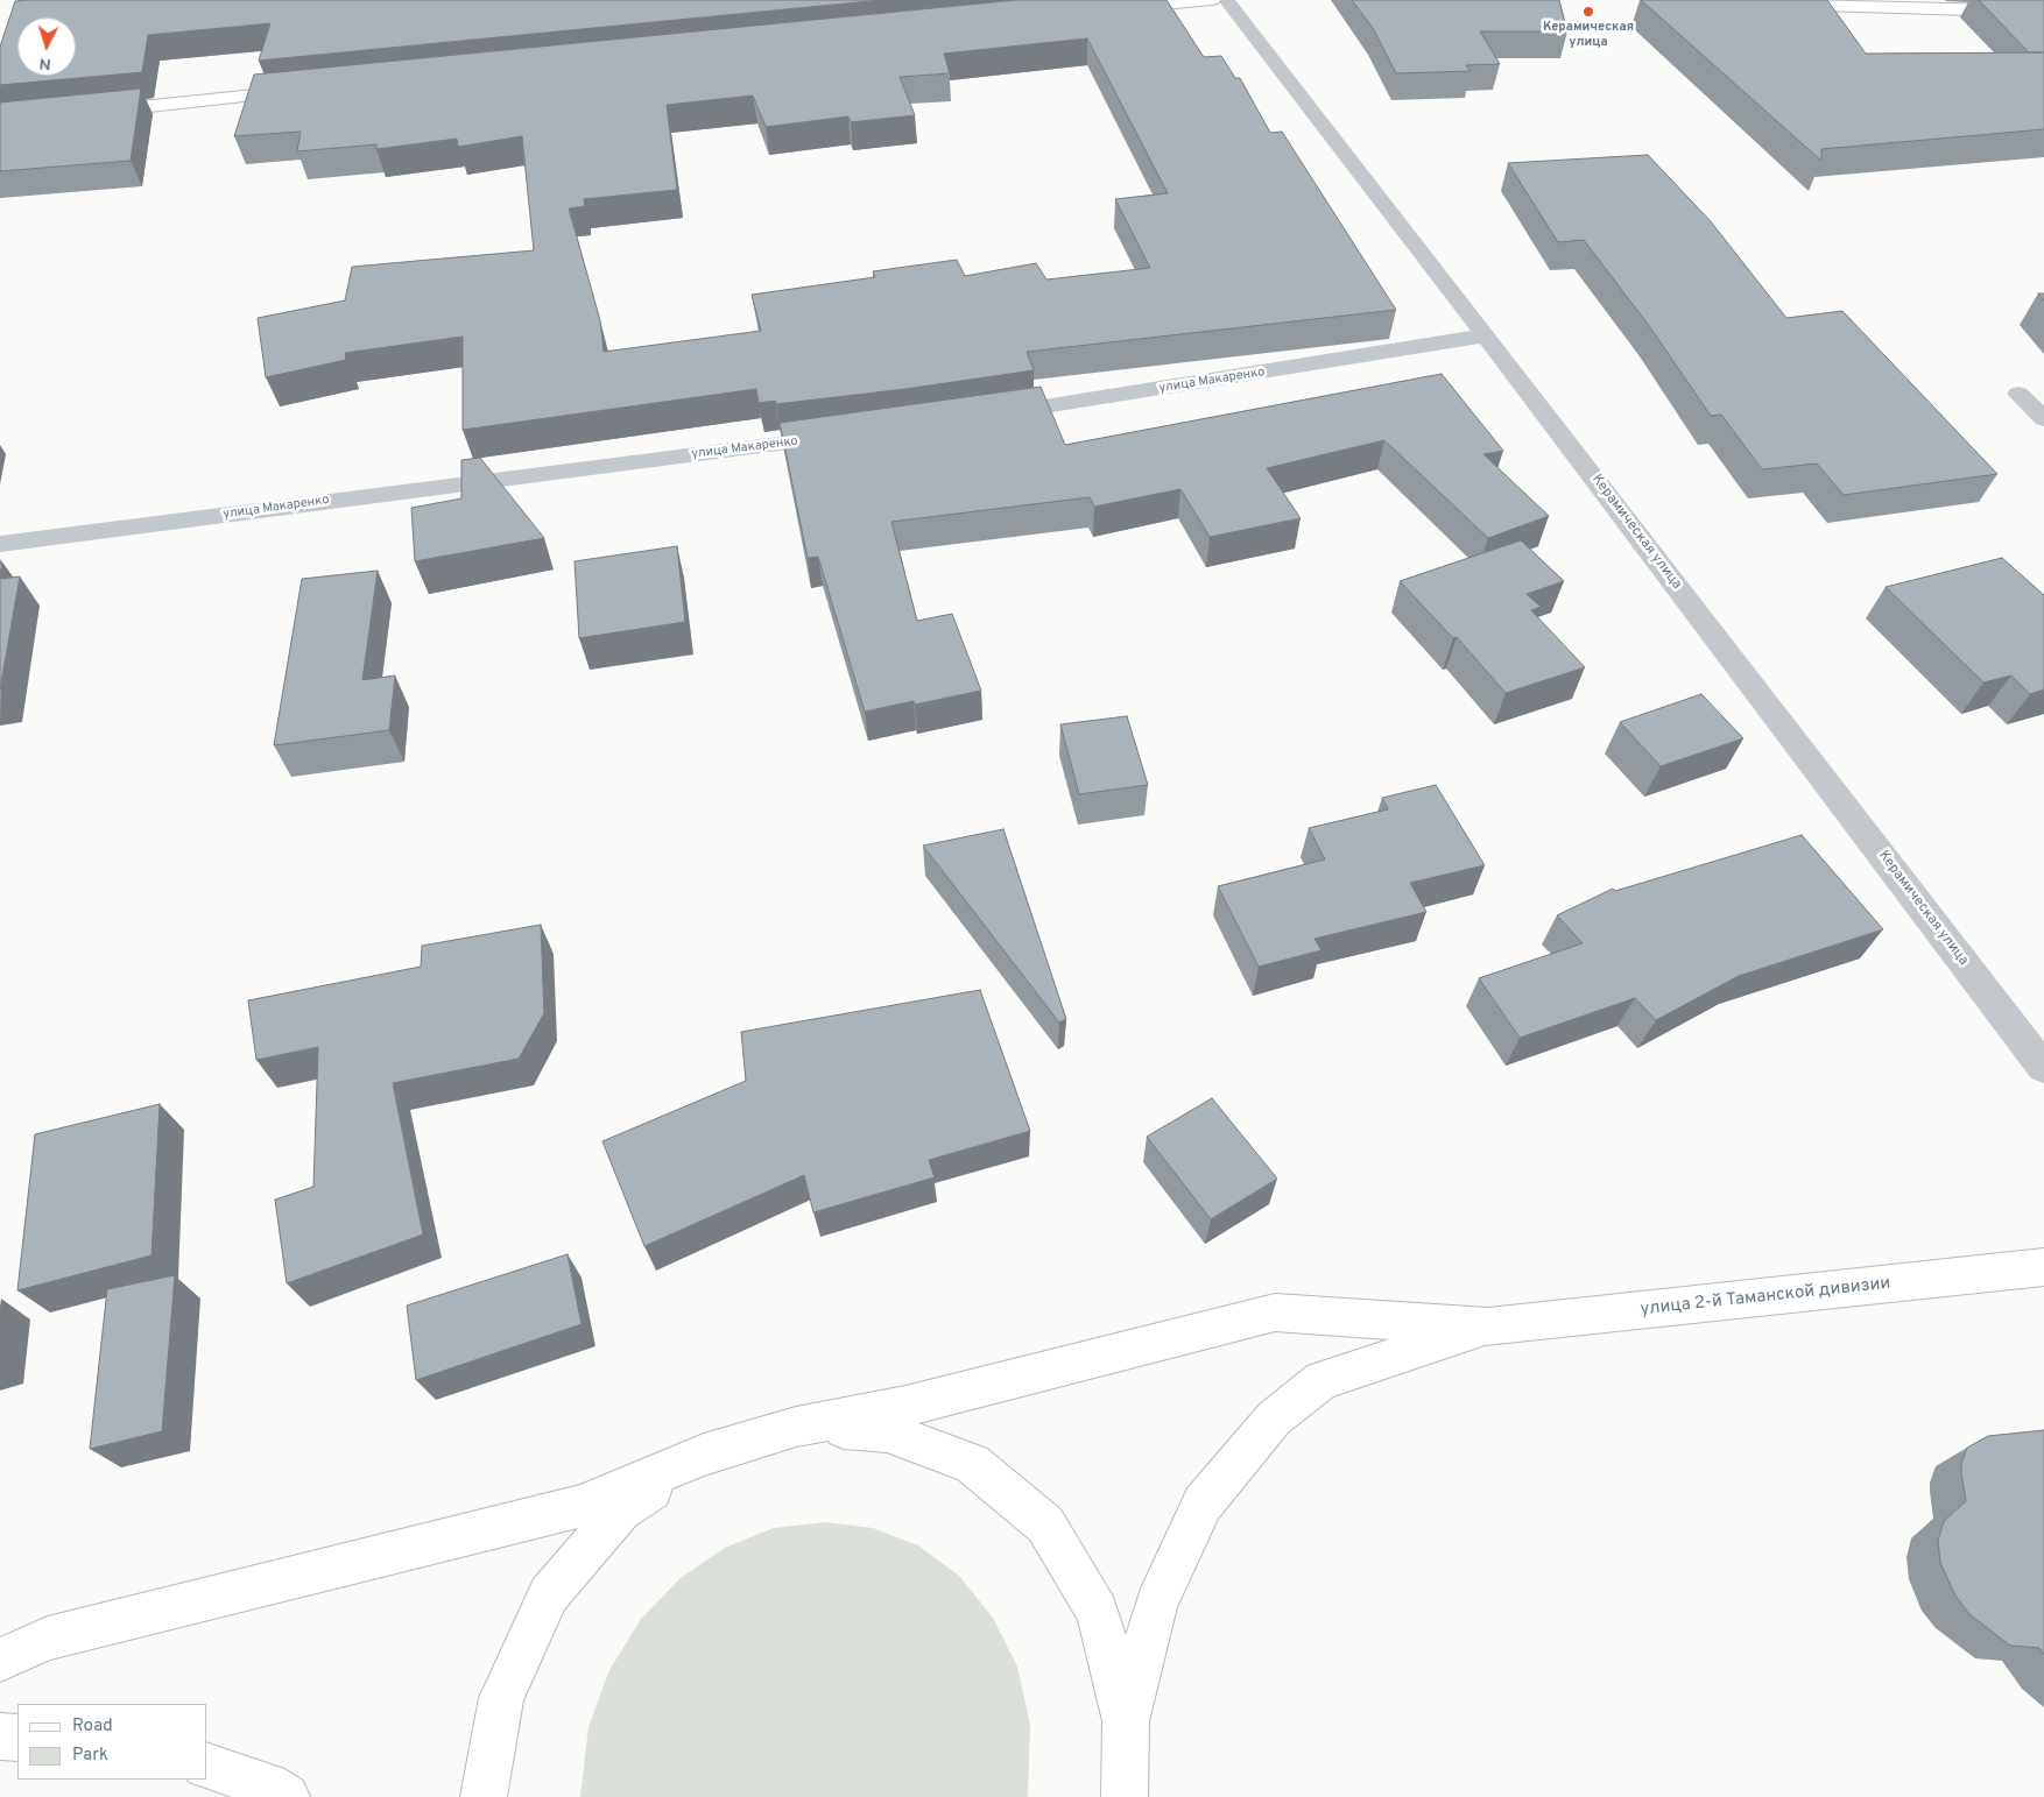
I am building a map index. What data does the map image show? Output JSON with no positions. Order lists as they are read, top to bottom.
{
  "streets": {
    "main road": ["улица 2-й Таманской дивизии"],
    "street": ["улица Макаренко", "Керамическая улица"]
  },
  "crossings": [
    ["улица Макаренко", "Керамическая улица"]
  ],
  "places": ["Керамическая улица"],
  "legend": ["Road", "Park"],
  "north": "bottom"
}
